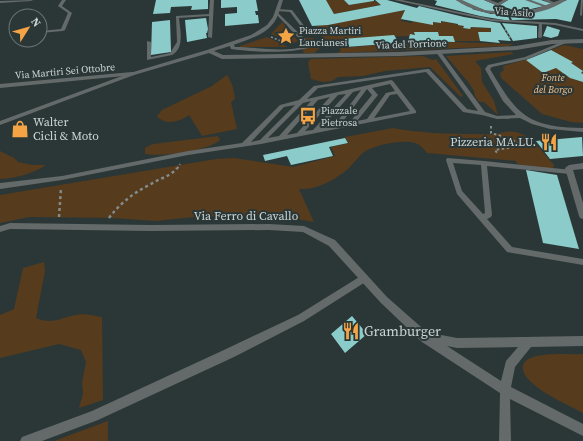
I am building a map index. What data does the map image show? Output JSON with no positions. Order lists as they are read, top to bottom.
{
  "streets": {
    "street": [
      "Via Asilo",
      "Via del Torrione",
      "Via Martiri Sei Ottobre",
      "Via Ferro di Cavallo"
    ]
  },
  "parks": ["Fonte del Borgo"],
  "places": {
    "place": ["Piazza Martiri Lancianesi"],
    "bus stop": ["Piazzale Pietrosa"],
    "shop": ["Walter Cicli & Moto"],
    "restaurant": ["Pizzeria MA.LU.", "Gramburger"]
  },
  "north": "top right"
}
